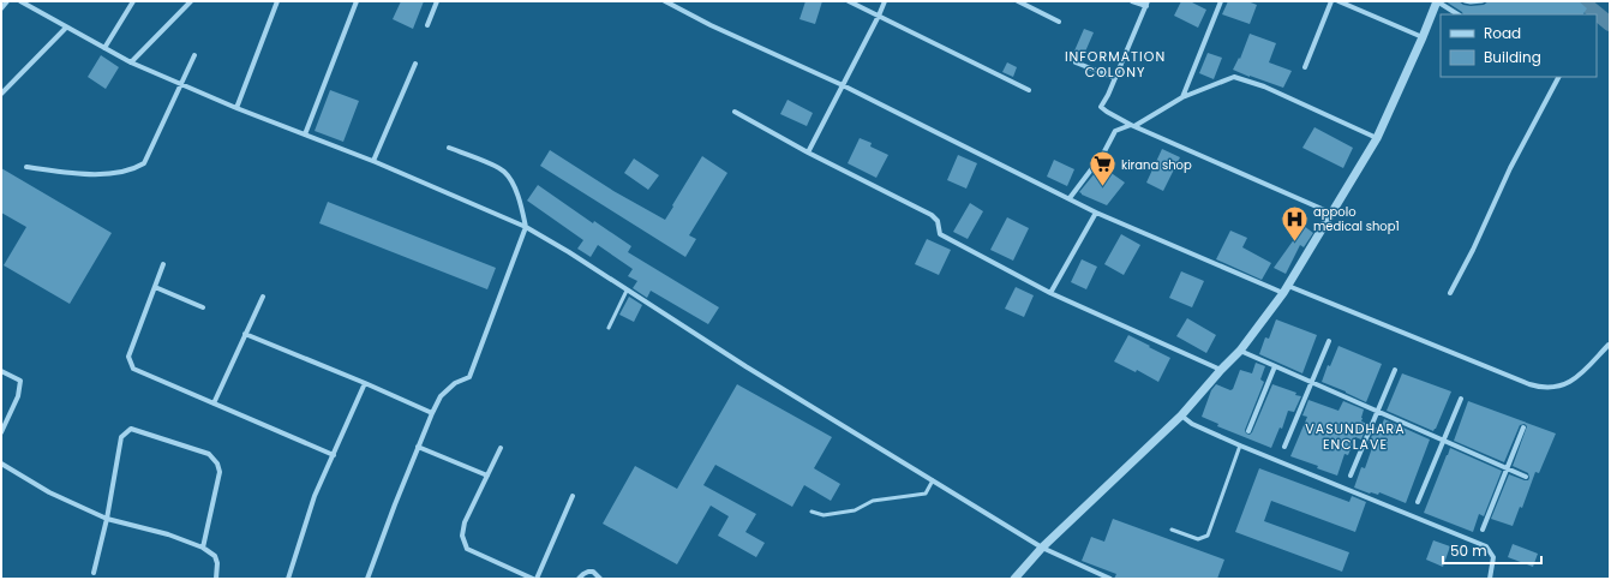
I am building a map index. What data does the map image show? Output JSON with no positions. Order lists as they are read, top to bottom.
{
  "districts": ["INFORMATION COLONY", "VASUNDHARA ENCLAVE"],
  "places": {
    "supermarket": ["kirana shop"],
    "hospital": ["appolo medical shop1"]
  },
  "legend": ["Road", "Building"],
  "scale_bar": "50 m"
}
